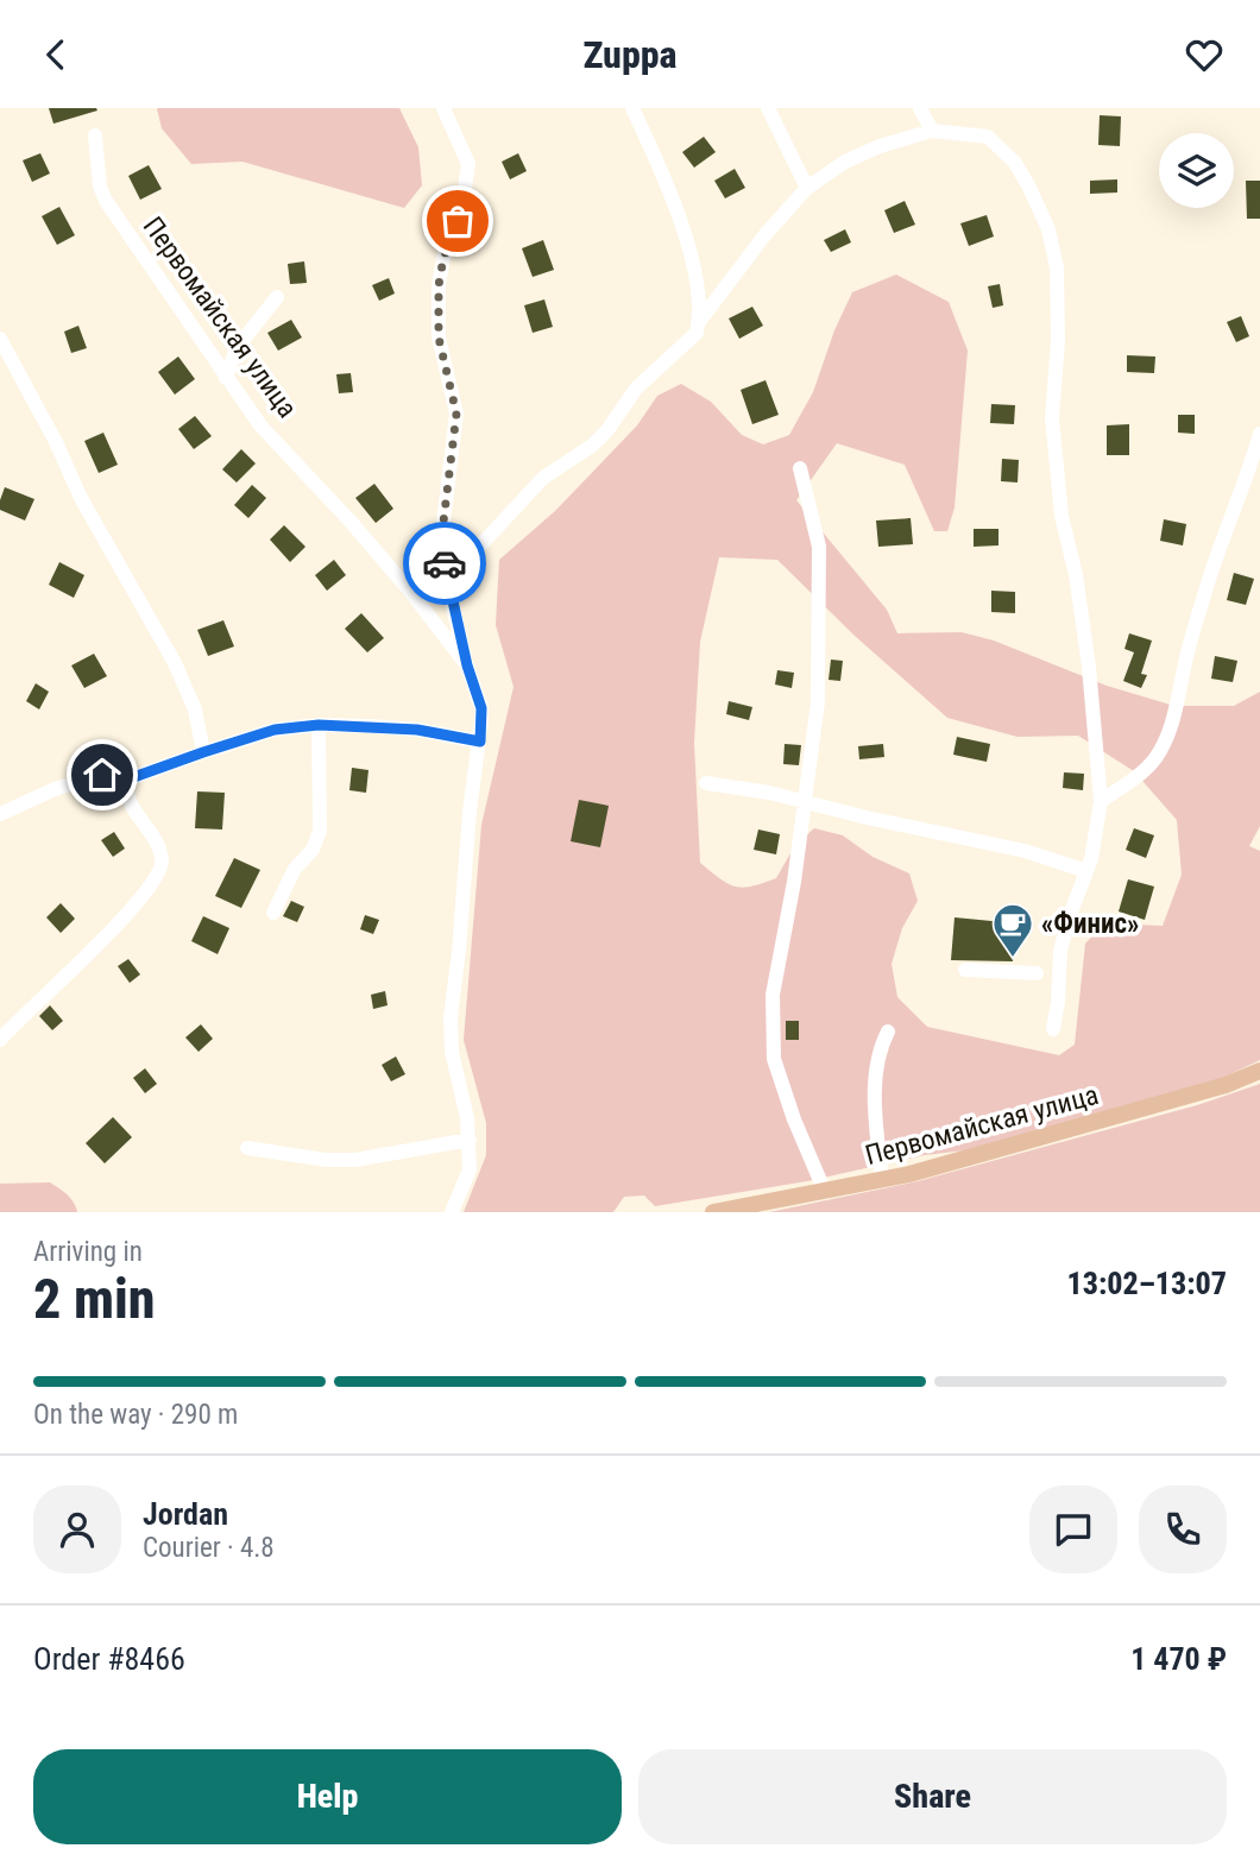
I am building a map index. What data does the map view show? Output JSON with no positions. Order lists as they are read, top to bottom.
{
  "streets": {
    "main road": ["Первомайская улица"]
  },
  "places": {
    "cafe": ["«Финис»"]
  },
  "page": {
    "header": "Zuppa",
    "heading": ["2 min", "Arriving in", "13:02–13:07"],
    "panel": [
      "Jordan",
      "Courier · 4.8",
      "Order #8466",
      "1 470 ₽"
    ],
    "bar": "On the way · 290 m",
    "buttons": ["Help", "Share"]
  }
}
